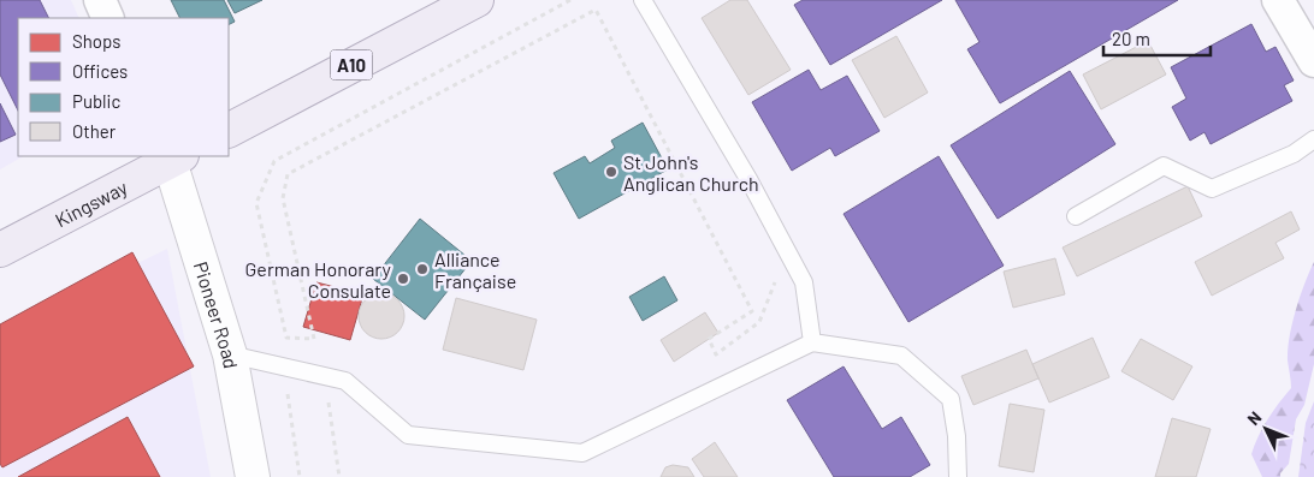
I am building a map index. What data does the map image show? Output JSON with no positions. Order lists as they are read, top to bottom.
{
  "streets": {
    "main road": ["A10", "Kingsway", "Pioneer Road"]
  },
  "crossings": [
    ["Kingsway", "Pioneer Road"]
  ],
  "places": ["St John's Anglican Church", "Alliance Française", "German Honorary Consulate"],
  "legend": [
    "Shops",
    "Offices",
    "Public",
    "Other"
  ],
  "scale_bar": "20 m",
  "north": "top left"
}
